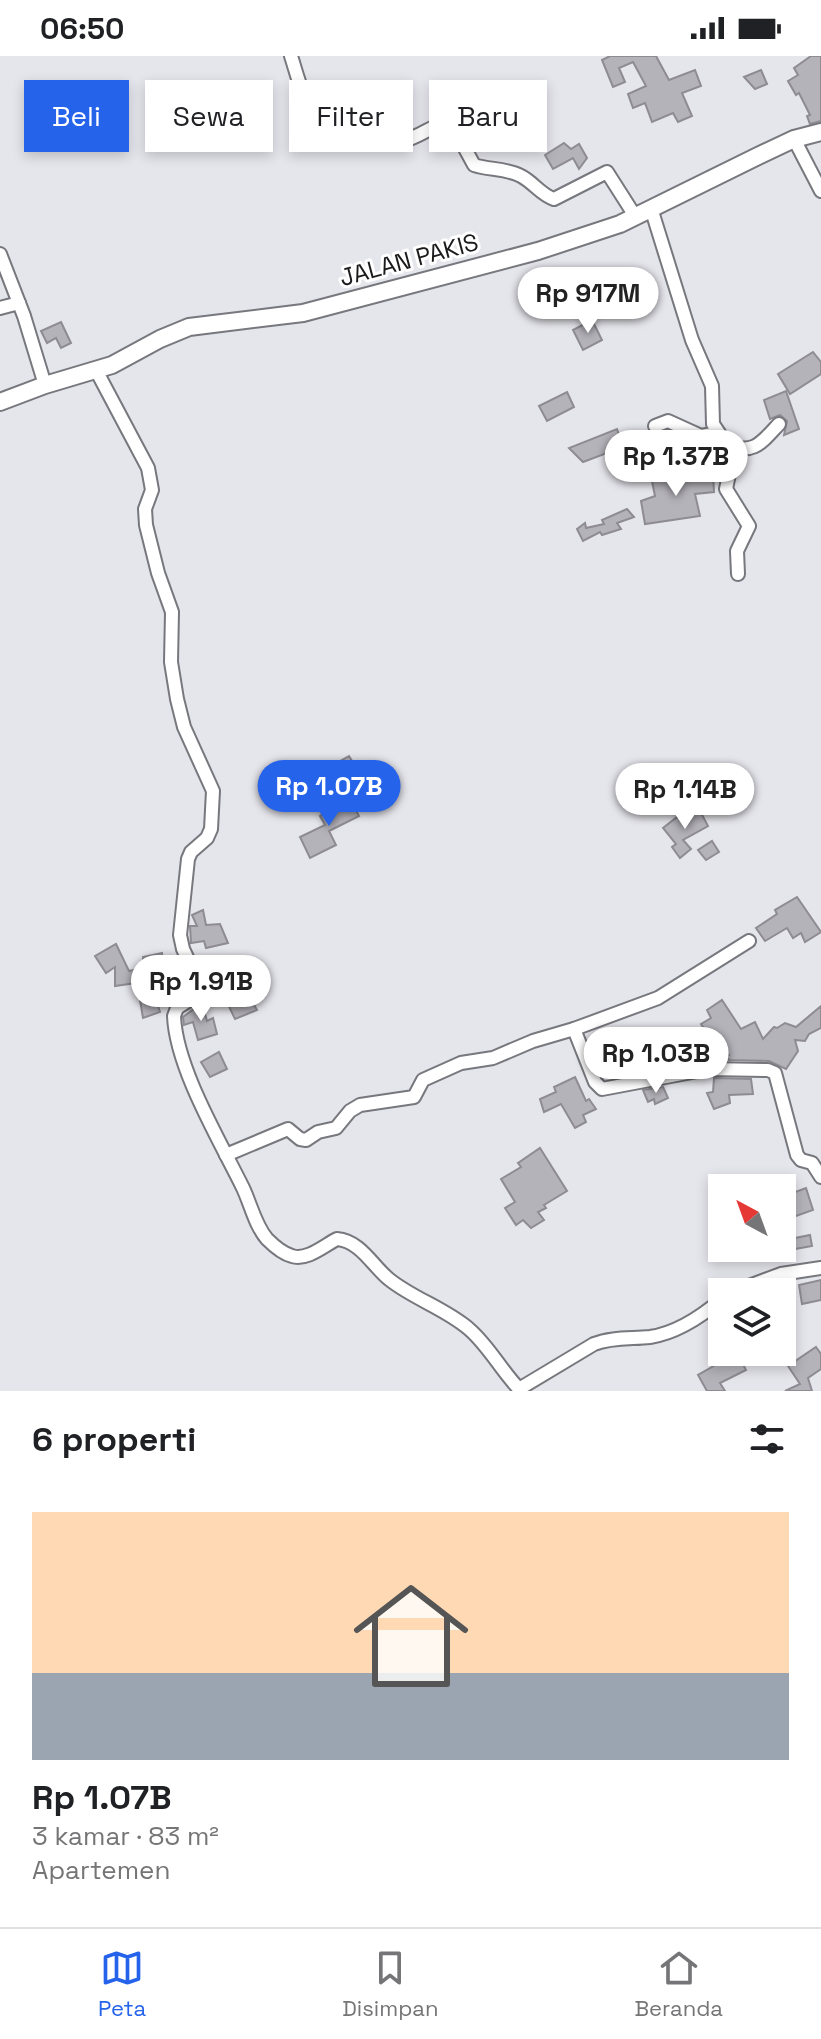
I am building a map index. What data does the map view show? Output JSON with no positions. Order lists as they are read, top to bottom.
{
  "streets": {
    "street": ["JALAN PAKIS"]
  },
  "north": "top left",
  "page": {
    "status": "06:50",
    "chip": [
      "Beli",
      "Sewa",
      "Filter",
      "Baru"
    ],
    "price": [
      "Rp 917M",
      "Rp 1.37B",
      "Rp 1.07B",
      "Rp 1.14B",
      "Rp 1.91B",
      "Rp 1.03B"
    ],
    "heading": "6 properti",
    "list": [
      {
        "name": "Rp 1.07B",
        "note": "3 kamar · 83 m² · Apartemen"
      }
    ],
    "tabs": ["Peta", "Disimpan", "Beranda"]
  }
}
